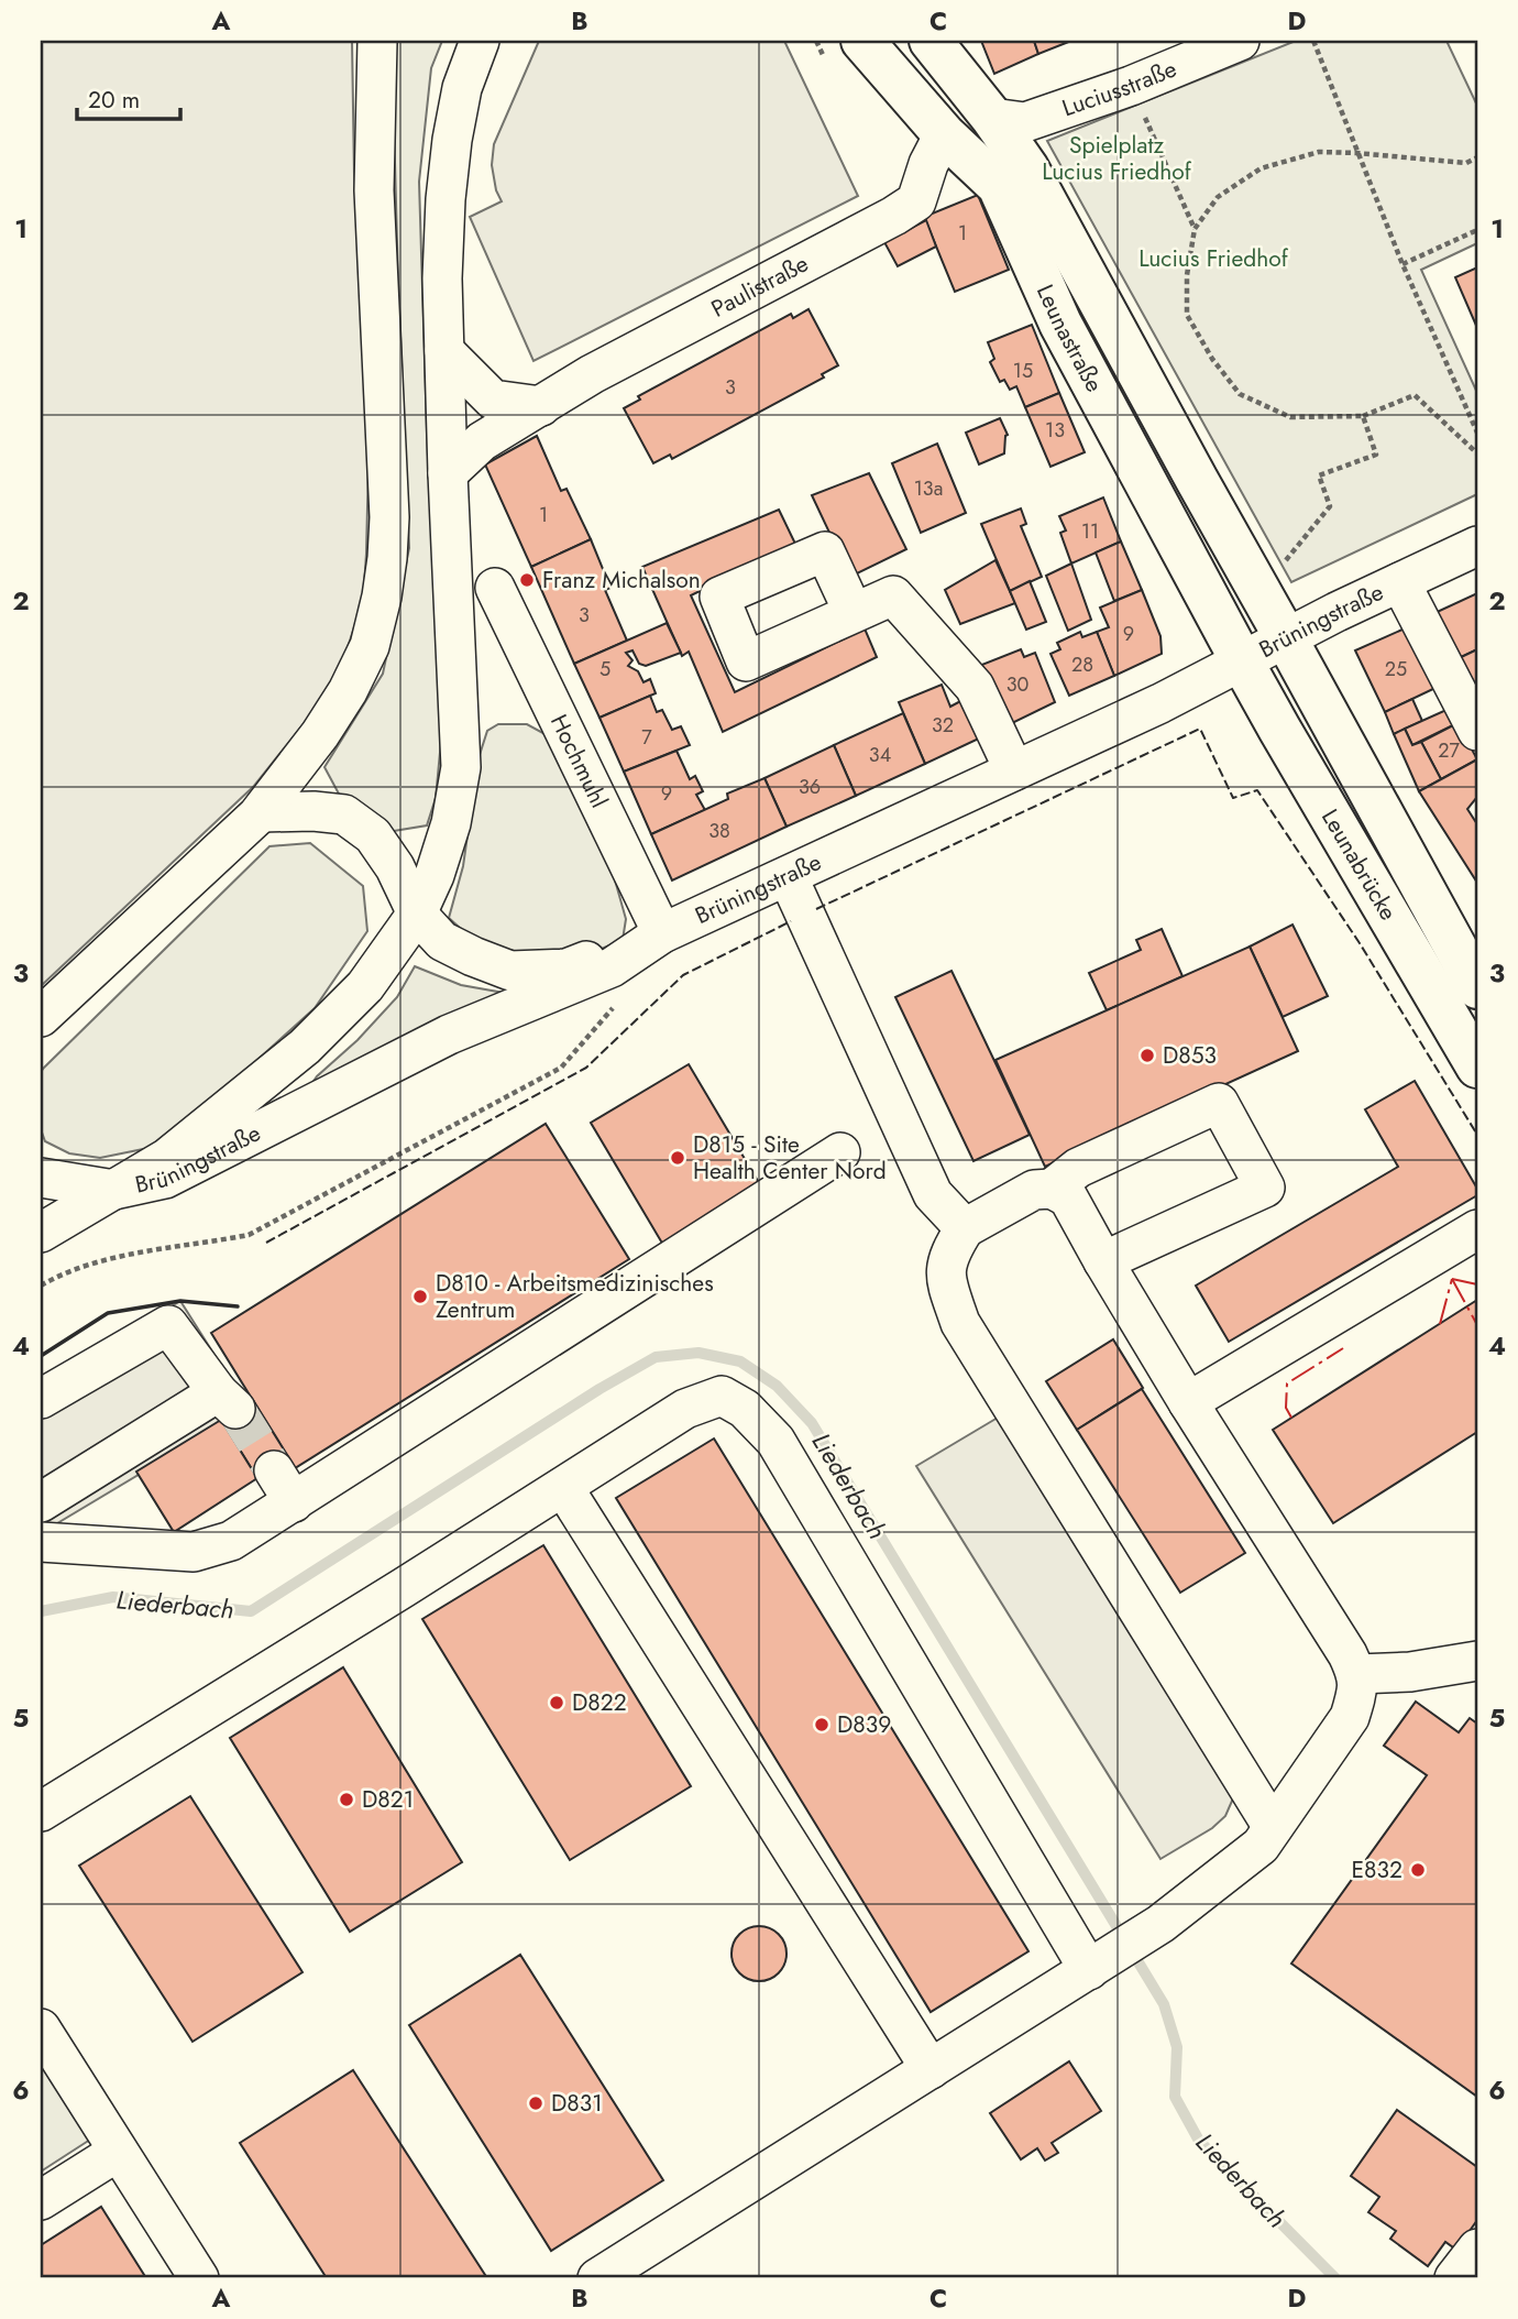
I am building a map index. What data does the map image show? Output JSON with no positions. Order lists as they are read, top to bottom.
{
  "streets": {
    "main road": ["Leunastraße", "Leunabrücke"],
    "street": [
      "Luciusstraße",
      "Paulistraße",
      "Brüningstraße",
      "Hochmuhl"
    ]
  },
  "crossings": [
    ["Luciusstraße", "Leunastraße"],
    ["Paulistraße", "Leunastraße"],
    ["Leunastraße", "Brüningstraße"],
    ["Leunastraße", "Leunabrücke"],
    ["Brüningstraße", "Hochmuhl"],
    ["Brüningstraße", "Leunabrücke"]
  ],
  "water": ["Liederbach"],
  "parks": ["Spielplatz Lucius Friedhof", "Lucius Friedhof"],
  "places": [
    "Franz Michalson",
    "D853",
    "D815 - Site Health Center Nord",
    "D810 - Arbeitsmedizinisches Zentrum",
    "D822",
    "D839",
    "D821",
    "E832",
    "D831"
  ],
  "house_numbers": [
    "1",
    "15",
    "3",
    "13",
    "13a",
    "1",
    "11",
    "3",
    "9",
    "28",
    "5",
    "25",
    "30",
    "32",
    "7",
    "27",
    "34",
    "36",
    "9",
    "38"
  ],
  "scale_bar": "20 m",
  "grid": {
    "columns": [
      "A",
      "B",
      "C",
      "D"
    ],
    "rows": [
      "1",
      "2",
      "3",
      "4",
      "5",
      "6"
    ]
  }
}
